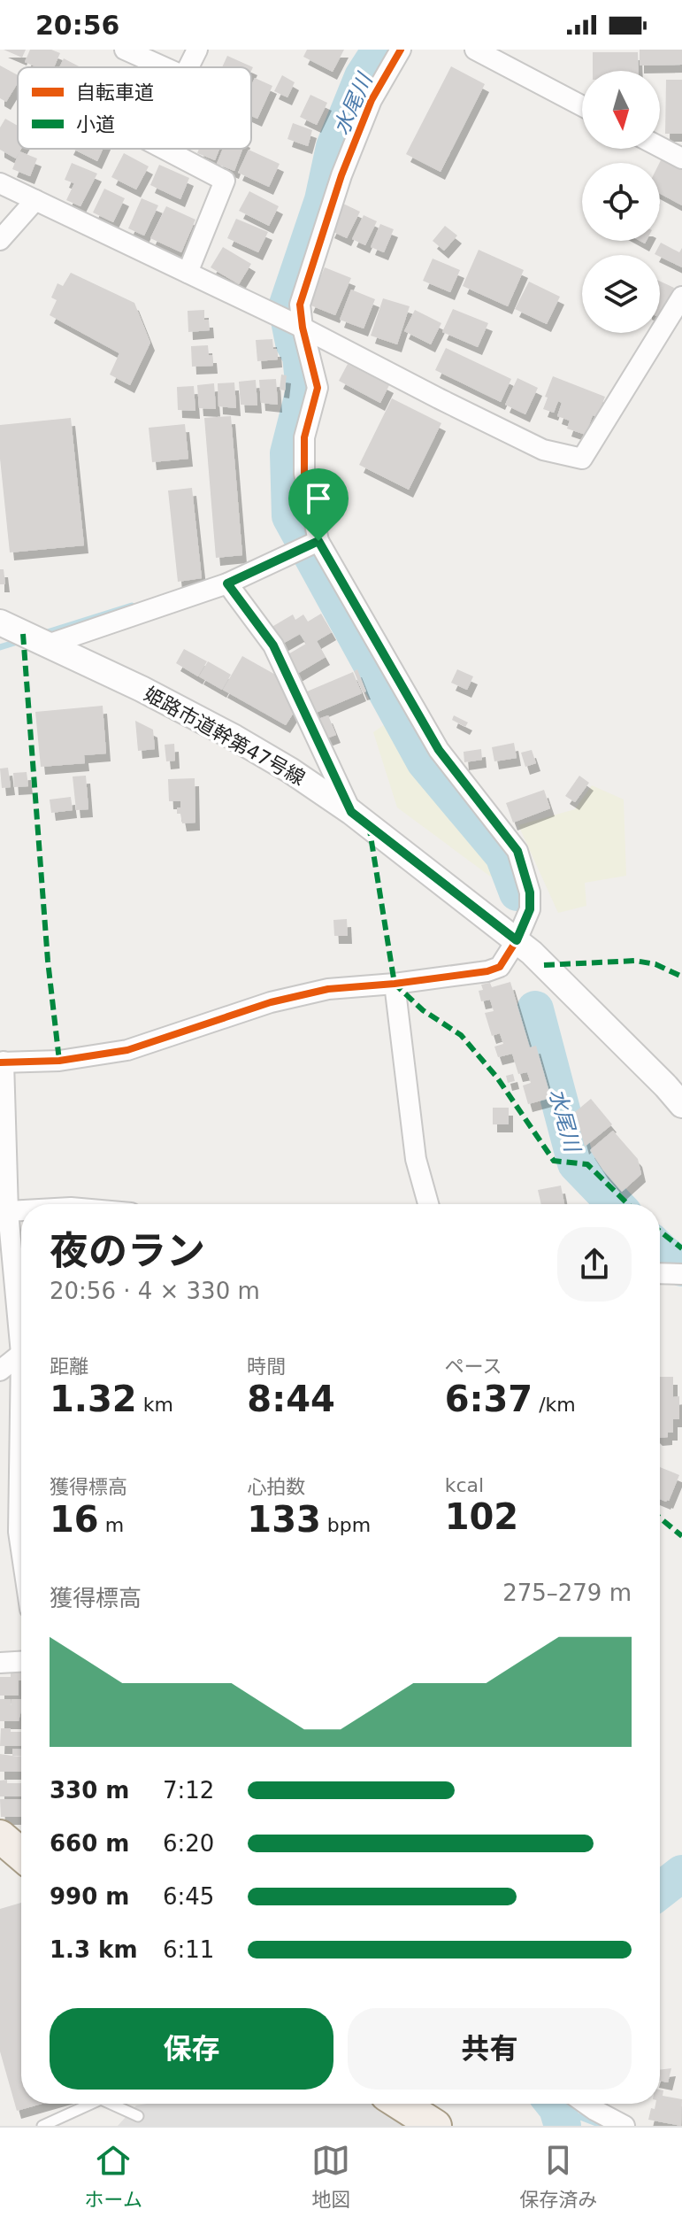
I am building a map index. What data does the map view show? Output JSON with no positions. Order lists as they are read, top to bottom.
{
  "streets": {
    "street": ["姫路市道幹第47号線"]
  },
  "water": ["水尾川"],
  "legend": ["自転車道", "小道"],
  "north": "bottom",
  "page": {
    "status": "20:56",
    "heading": ["夜のラン", "20:56 · 4 × 330 m"],
    "stats": [
      ["距離", "1.32 km"],
      ["時間", "8:44"],
      ["ペース", "6:37 /km"],
      ["獲得標高", "16 m"],
      ["心拍数", "133 bpm"],
      ["kcal", "102"]
    ],
    "chart": ["獲得標高", "275–279 m"],
    "list": [
      {
        "name": "330 m",
        "note": "7:12"
      },
      {
        "name": "660 m",
        "note": "6:20"
      },
      {
        "name": "990 m",
        "note": "6:45"
      },
      {
        "name": "1.3 km",
        "note": "6:11"
      }
    ],
    "buttons": ["保存", "共有"],
    "tabs": ["ホーム", "地図", "保存済み"]
  }
}
